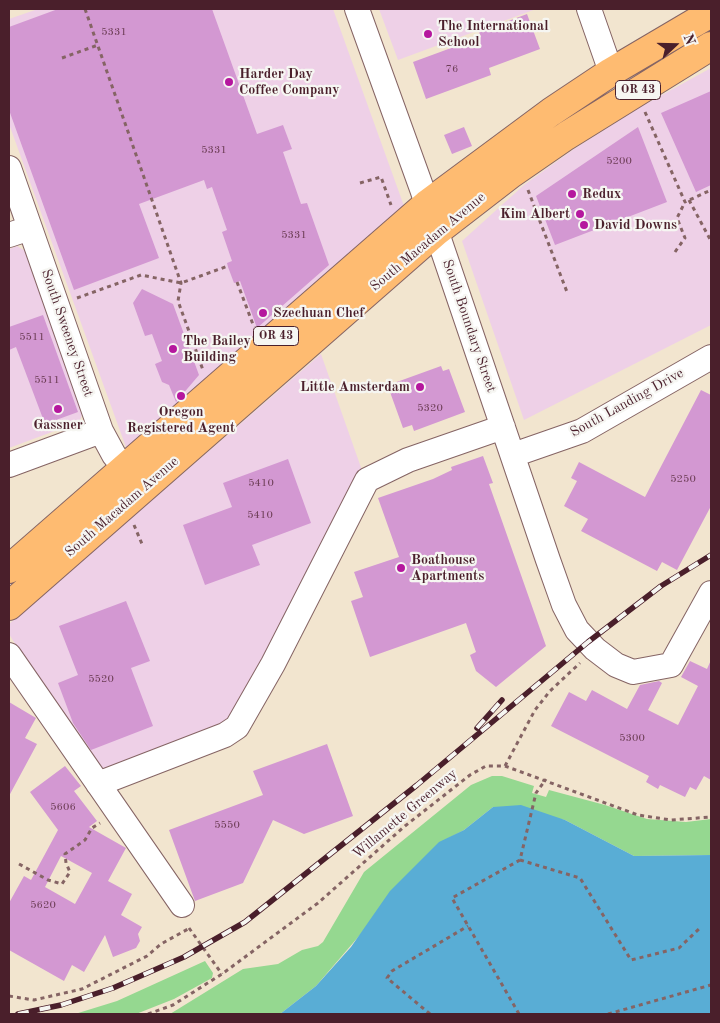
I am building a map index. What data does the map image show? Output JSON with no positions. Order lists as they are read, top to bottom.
{
  "streets": {
    "main road": ["OR 43", "South Macadam Avenue"],
    "street": ["South Boundary Street", "South Sweeney Street", "South Landing Drive"],
    "path": ["Willamette Greenway"]
  },
  "crossings": [
    ["South Macadam Avenue", "South Boundary Street"],
    ["South Macadam Avenue", "South Sweeney Street"],
    ["South Boundary Street", "South Landing Drive"]
  ],
  "places": [
    "The International School",
    "Harder Day Coffee Company",
    "Redux",
    "Kim Albert",
    "David Downs",
    "Szechuan Chef",
    "The Bailey Building",
    "Little Amsterdam",
    "Oregon Registered Agent",
    "Gassner",
    "Boathouse Apartments"
  ],
  "house_numbers": [
    "5331",
    "76",
    "5331",
    "5200",
    "5331",
    "5511",
    "5511",
    "5320",
    "5250",
    "5410",
    "5410",
    "5520",
    "5300",
    "5606",
    "5550",
    "5620"
  ],
  "north": "right"
}
